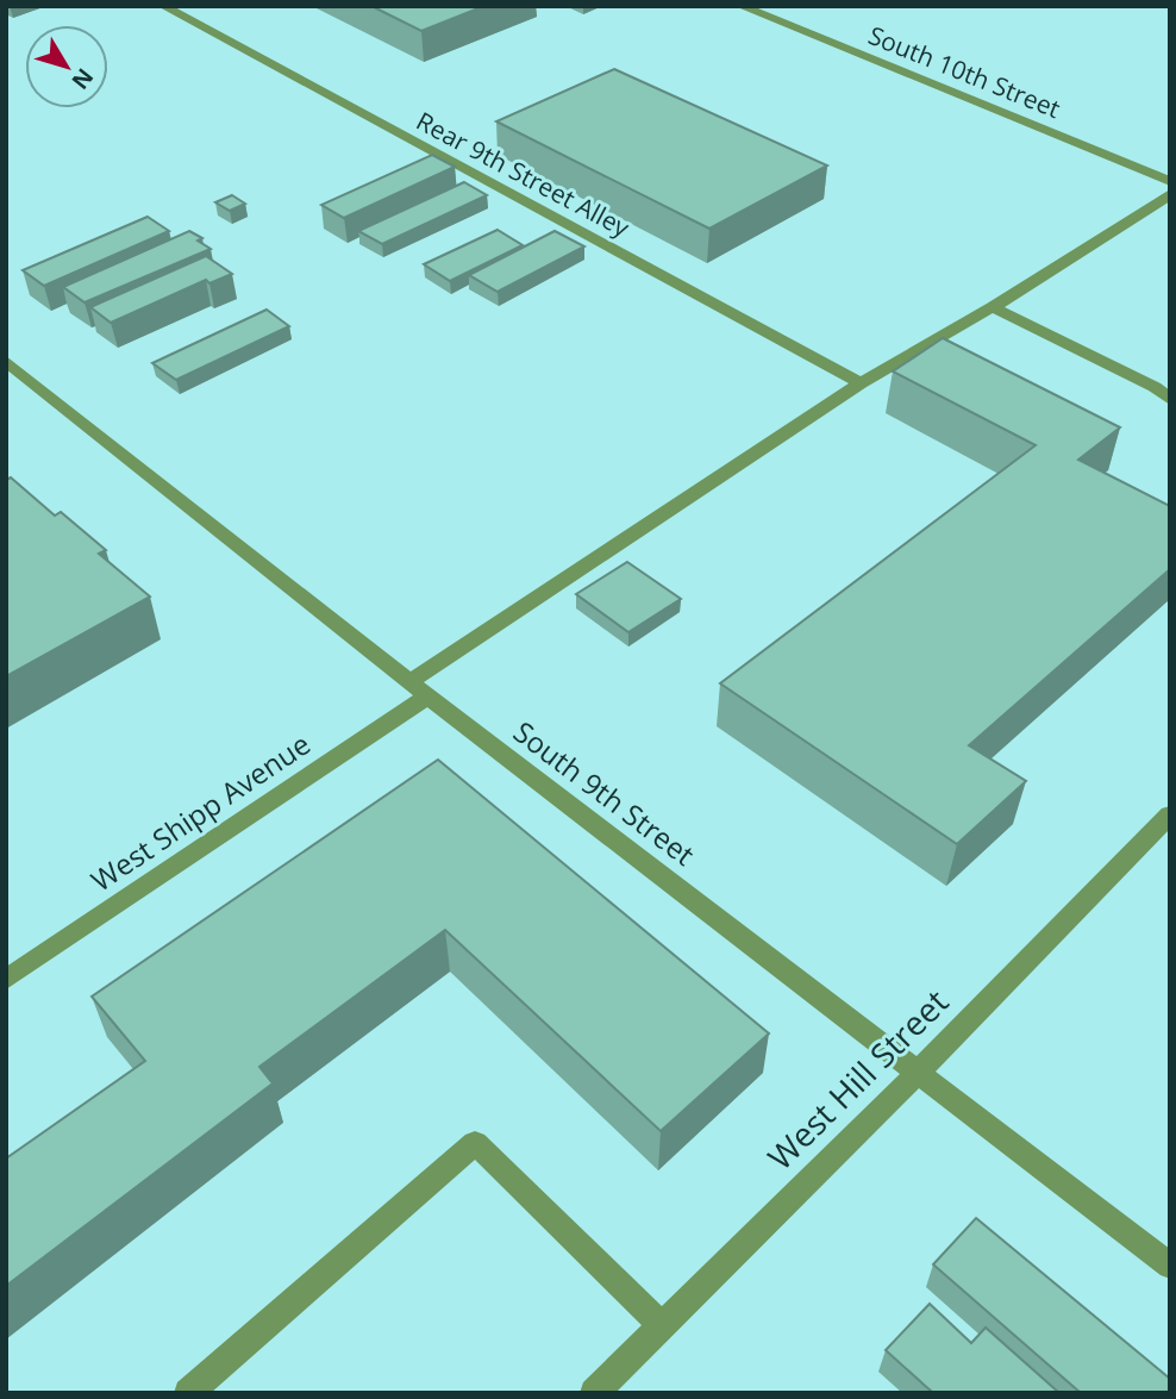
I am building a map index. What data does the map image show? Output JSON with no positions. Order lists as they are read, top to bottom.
{
  "streets": {
    "street": [
      "South 10th Street",
      "Rear 9th Street Alley",
      "South 9th Street",
      "West Shipp Avenue",
      "West Hill Street"
    ]
  },
  "crossings": [
    ["Rear 9th Street Alley", "West Shipp Avenue"],
    ["South 9th Street", "West Shipp Avenue"],
    ["South 9th Street", "West Hill Street"]
  ],
  "north": "bottom right"
}
